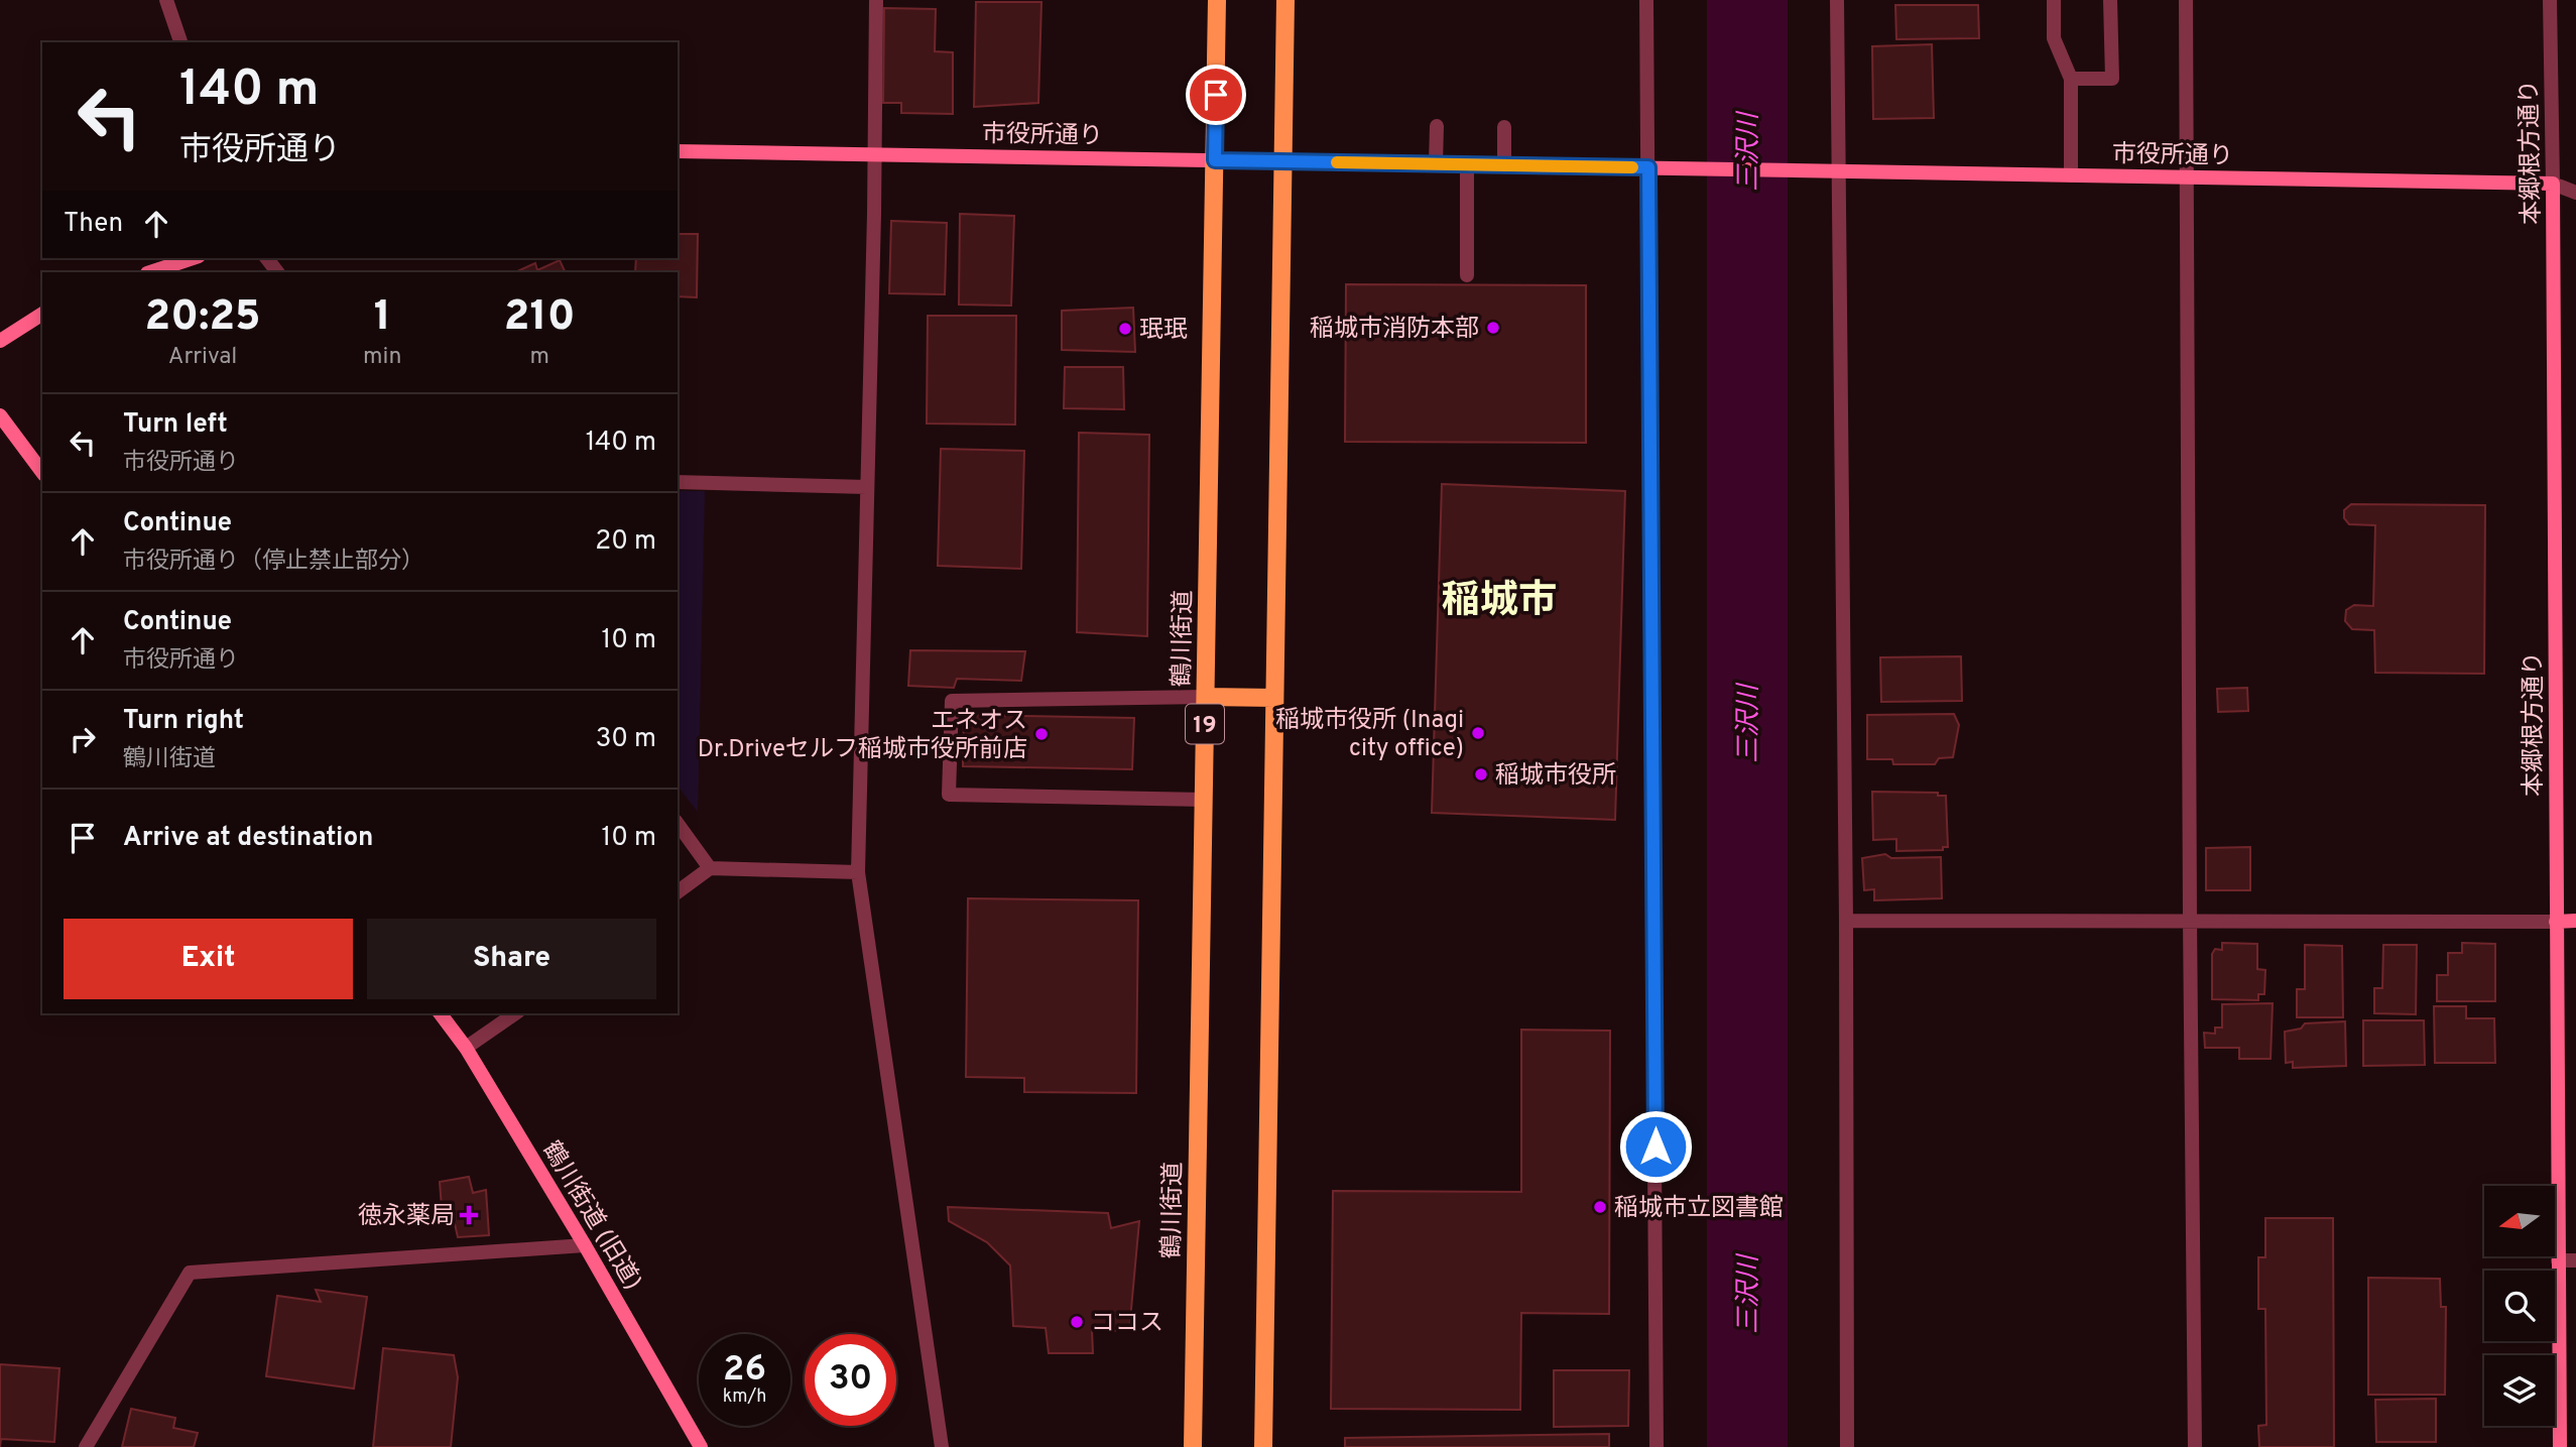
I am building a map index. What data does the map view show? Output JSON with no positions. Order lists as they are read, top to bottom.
{
  "streets": {
    "main road": ["鶴川街道", "19"],
    "street": ["市役所通り", "本郷根方通り", "鶴川街道 (旧道)"]
  },
  "crossings": [
    ["市役所通り", "本郷根方通り"],
    ["市役所通り", "鶴川街道"]
  ],
  "districts": ["稲城市"],
  "water": ["三沢川"],
  "places": {
    "other": [
      "稲城市消防本部",
      "珉珉",
      "稲城市役所 (Inagi city office)",
      "エネオス Dr.Driveセルフ稲城市役所前店",
      "稲城市役所",
      "稲城市立図書館",
      "ココス"
    ],
    "health": ["徳永薬局"]
  },
  "north": "left",
  "page": {
    "turn": ["140 m", "市役所通り"],
    "then": "Then",
    "eta": [
      "20:25",
      "Arrival",
      "1",
      "min",
      "210",
      "m"
    ],
    "list": [
      {
        "name": "Turn left",
        "note": "市役所通り",
        "value": "140 m"
      },
      {
        "name": "Continue",
        "note": "市役所通り（停止禁止部分）",
        "value": "20 m"
      },
      {
        "name": "Continue",
        "note": "市役所通り",
        "value": "10 m"
      },
      {
        "name": "Turn right",
        "note": "鶴川街道",
        "value": "30 m"
      },
      {
        "name": "Arrive at destination",
        "value": "10 m"
      }
    ],
    "buttons": ["Exit", "Share"],
    "speed": "26 km/h",
    "limit": "30"
  }
}
